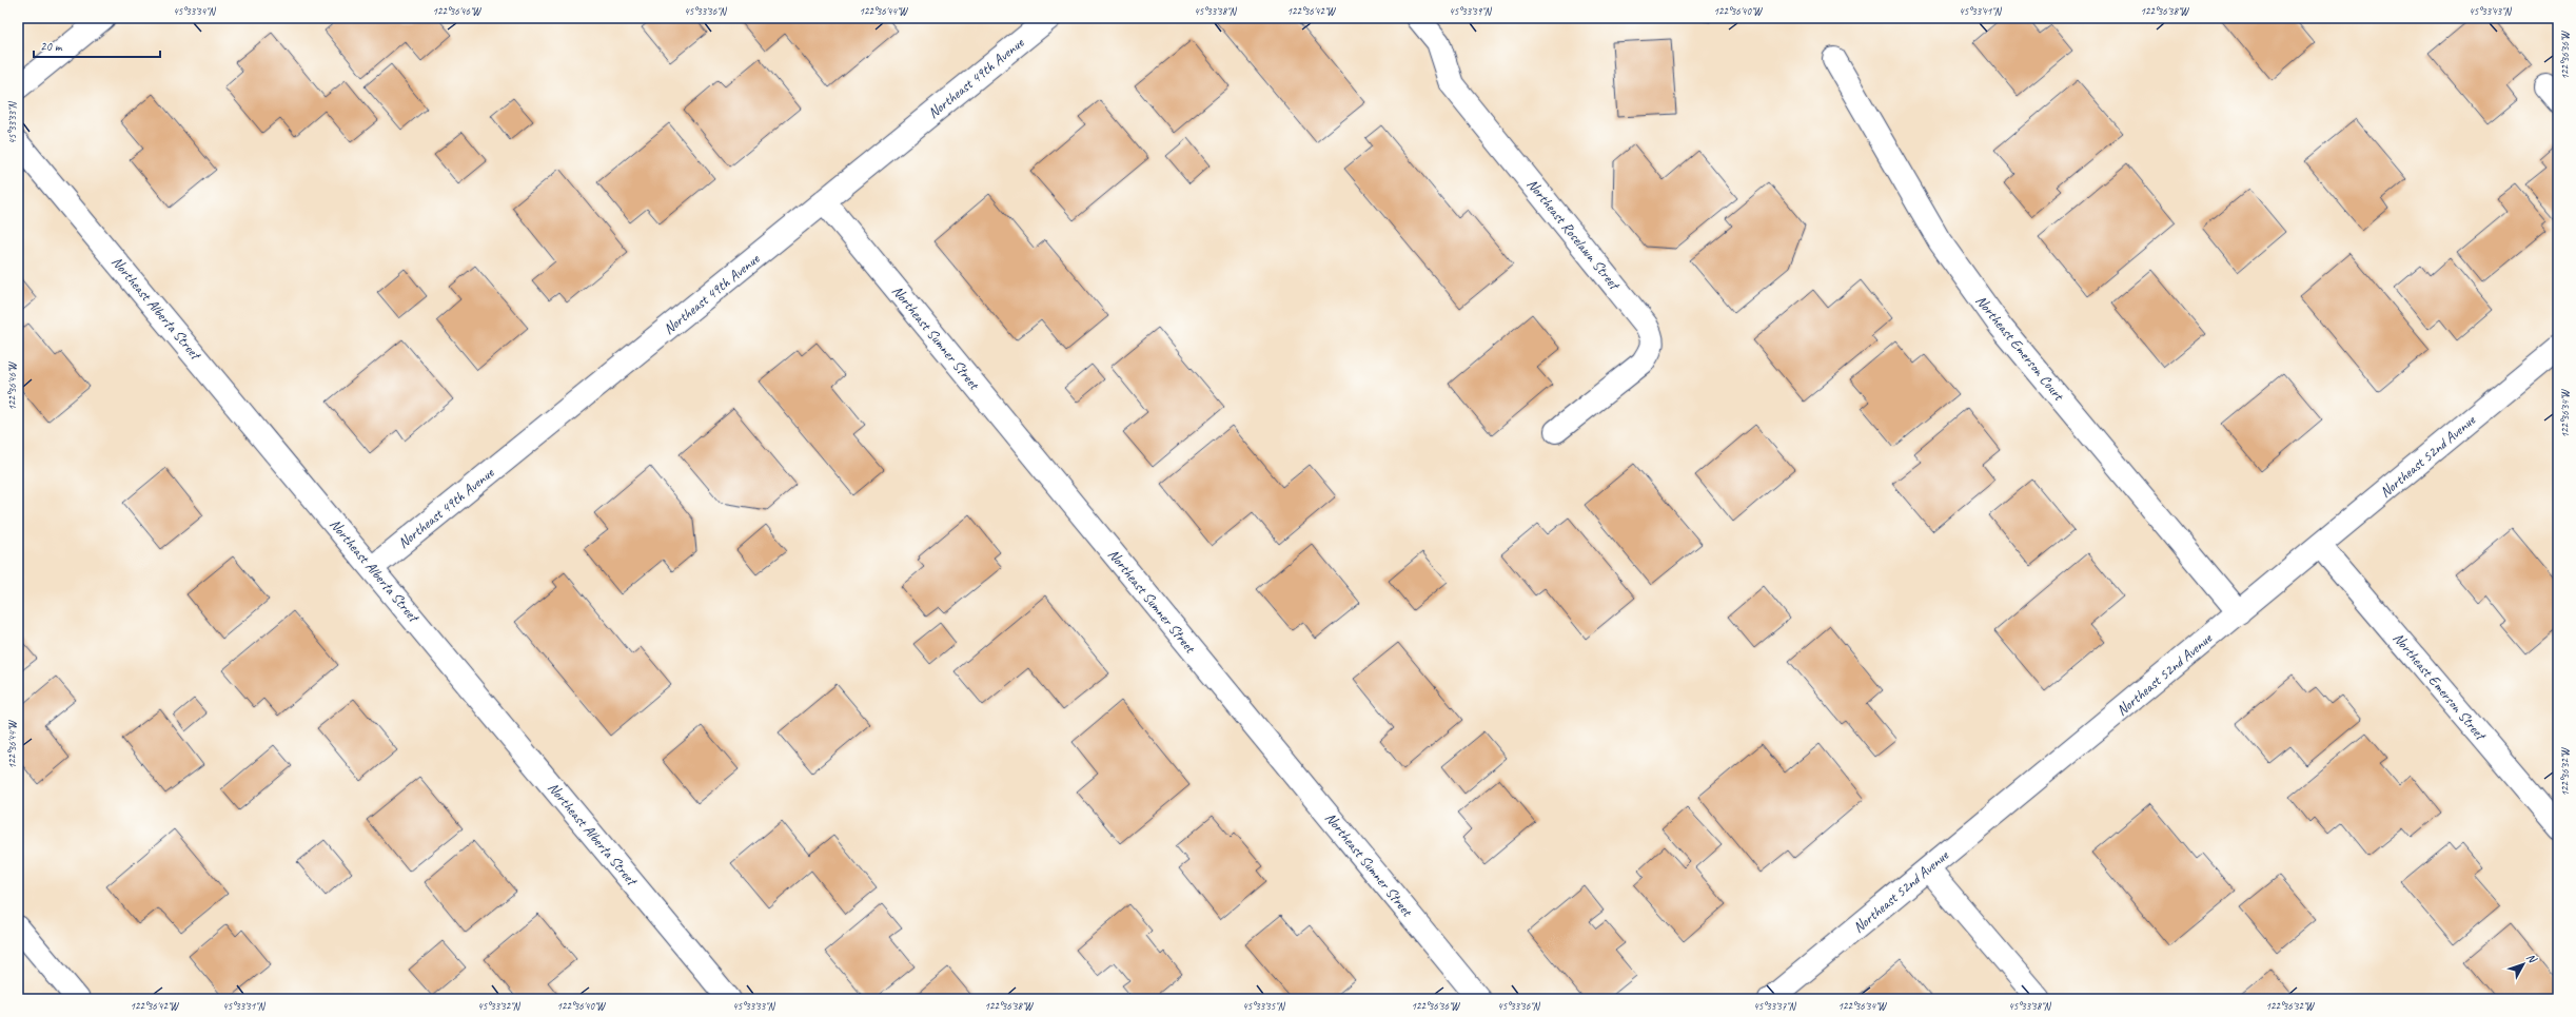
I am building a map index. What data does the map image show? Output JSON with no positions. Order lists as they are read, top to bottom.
{
  "streets": {
    "street": [
      "Northeast 49th Avenue",
      "Northeast Roselawn Street",
      "Northeast Alberta Street",
      "Northeast Sumner Street",
      "Northeast Emerson Court",
      "Northeast 52nd Avenue",
      "Northeast Emerson Street"
    ]
  },
  "crossings": [
    ["Northeast 49th Avenue", "Northeast Alberta Street"],
    ["Northeast 49th Avenue", "Northeast Sumner Street"],
    ["Northeast Emerson Court", "Northeast 52nd Avenue"],
    ["Northeast 52nd Avenue", "Northeast Emerson Street"]
  ],
  "scale_bar": "20 m",
  "north": "top right",
  "coordinates": [
    "45°33'34\"N",
    "122°36'46\"W",
    "45°33'36\"N",
    "122°36'44\"W",
    "45°33'38\"N",
    "122°36'42\"W",
    "45°33'39\"N",
    "122°36'40\"W",
    "45°33'41\"N",
    "122°36'38\"W",
    "45°33'43\"N",
    "122°36'36\"W",
    "45°33'33\"N",
    "122°36'34\"W",
    "122°36'32\"W",
    "45°33'31\"N",
    "45°33'32\"N",
    "45°33'35\"N",
    "45°33'37\"N"
  ]
}
